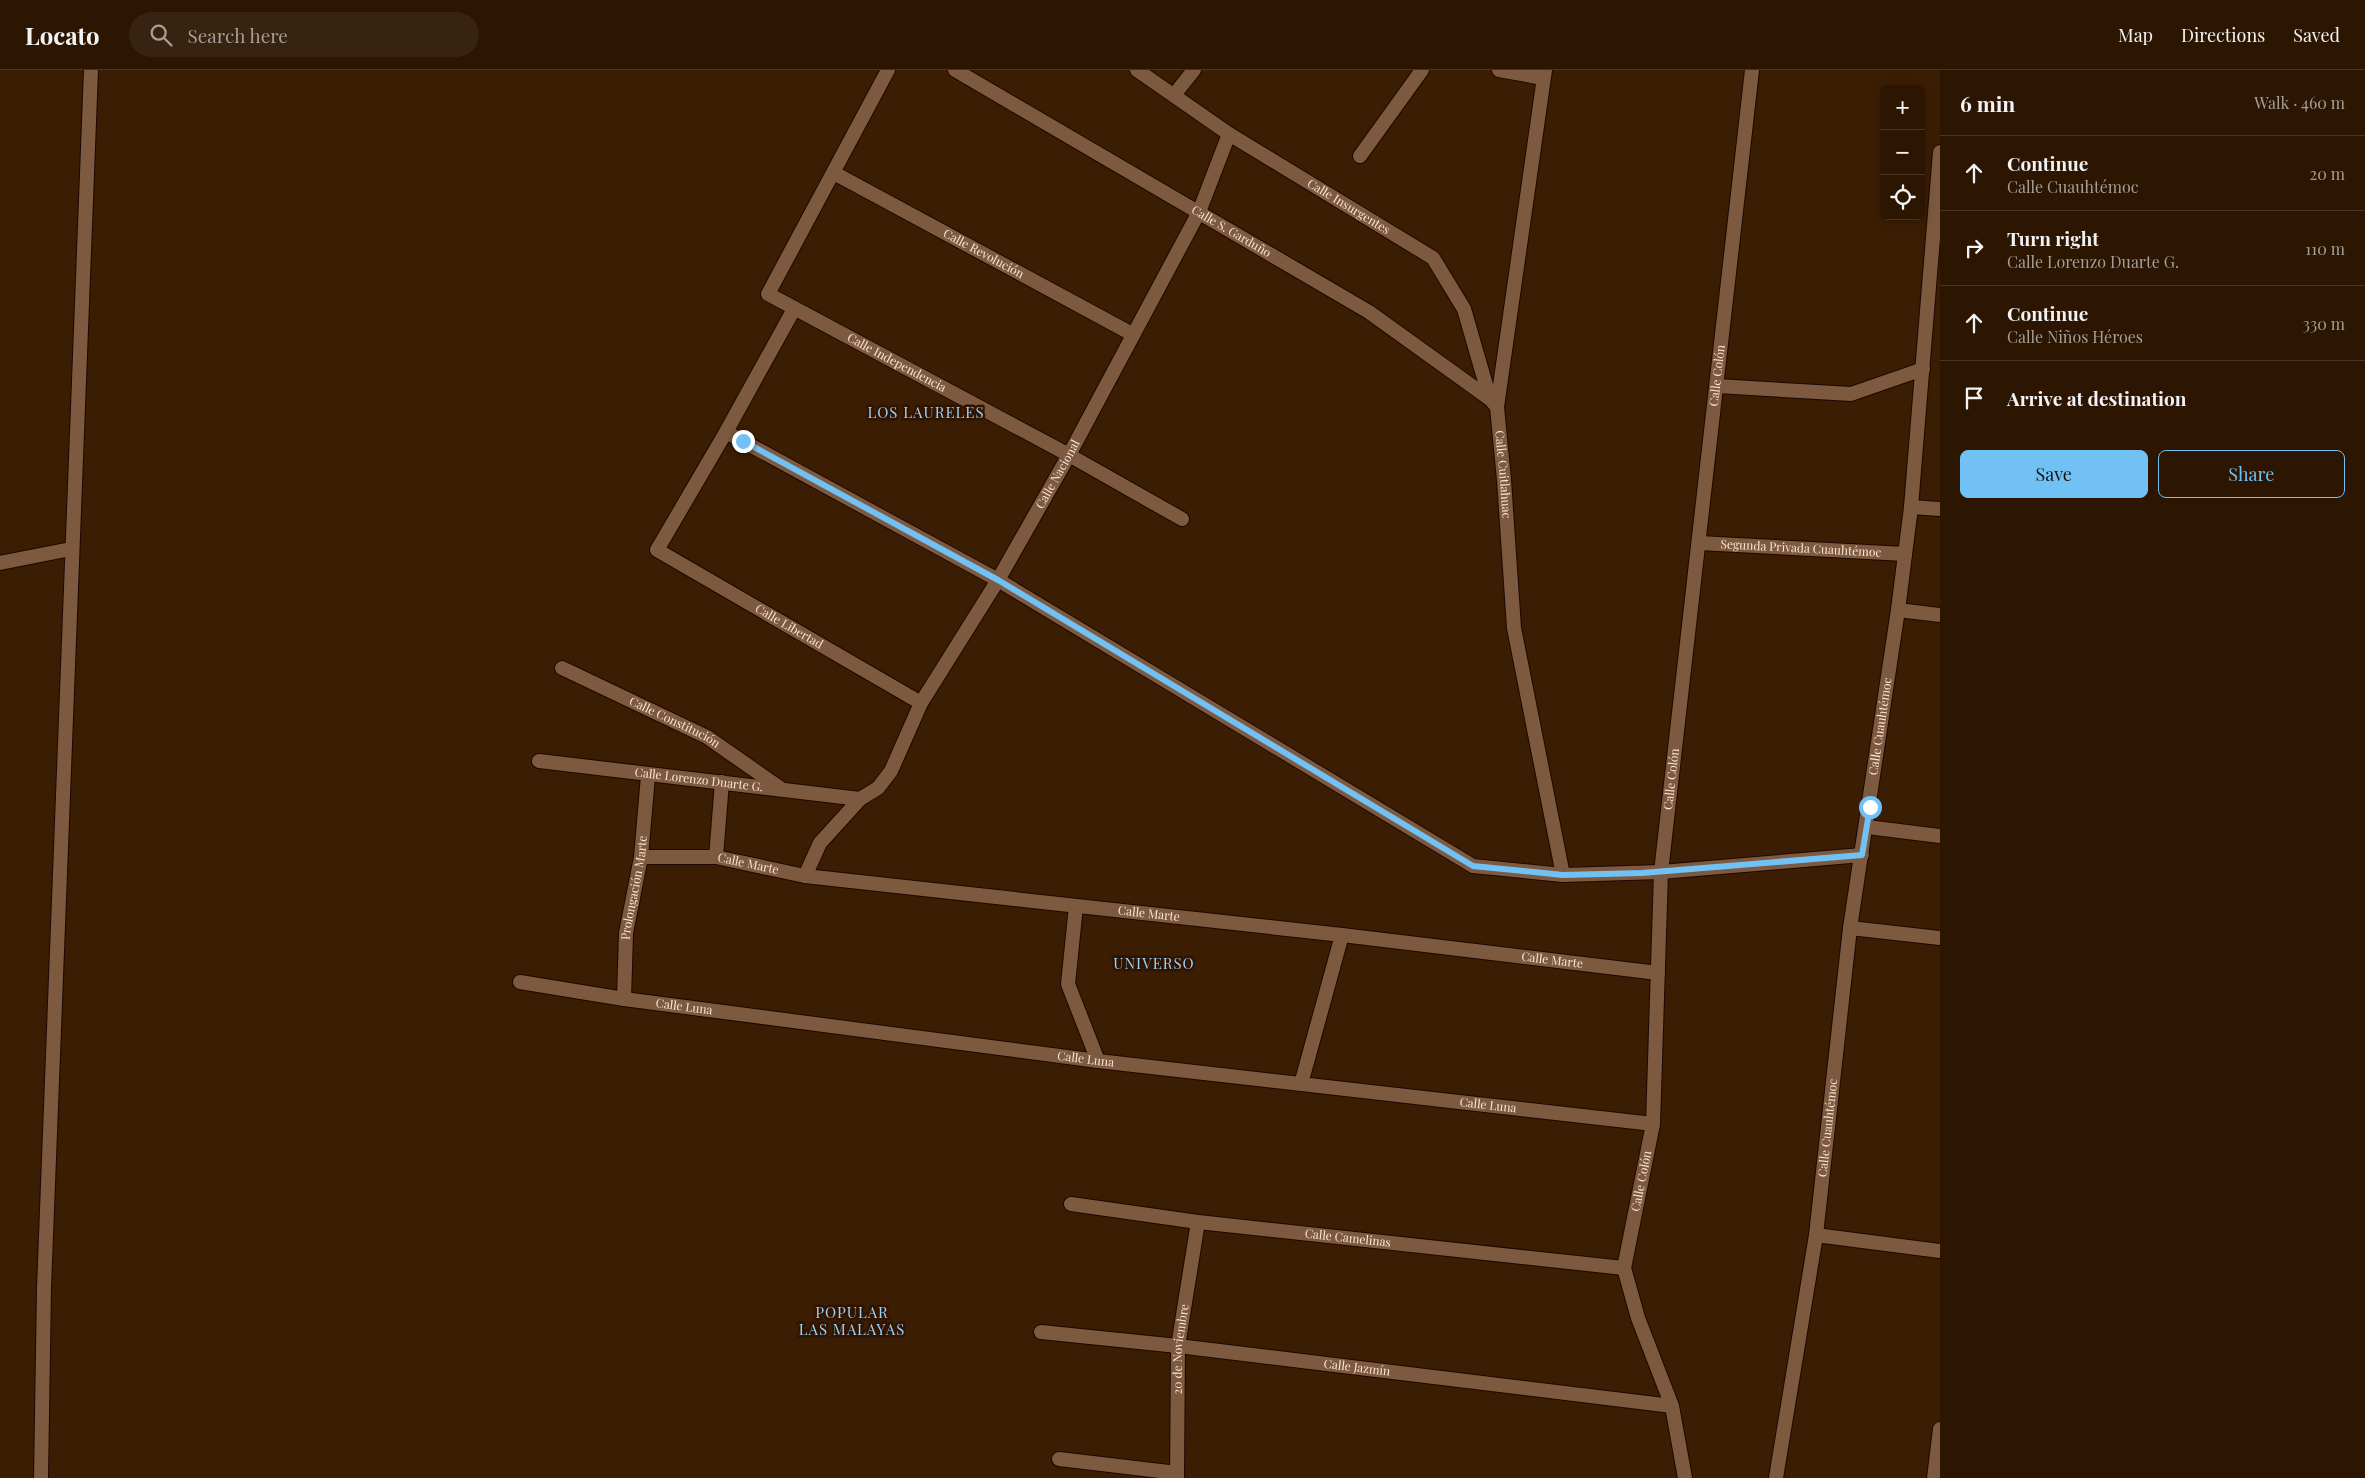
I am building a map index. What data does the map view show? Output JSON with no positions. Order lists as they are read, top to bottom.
{
  "streets": {
    "street": [
      "Calle Insurgentes",
      "Calle S. Garduño",
      "Calle Revolución",
      "Calle Independencia",
      "Calle Colón",
      "Calle Cuitlahuac",
      "Calle Nacional",
      "Segunda Privada Cuauhtémoc",
      "Calle Libertad",
      "Calle Constitución",
      "Calle Cuauhtémoc",
      "Calle Lorenzo Duarte G.",
      "Calle Marte",
      "Prolongación Marte",
      "Calle Luna",
      "Calle Camelinas",
      "20 de Noviembre",
      "Calle Jazmín"
    ]
  },
  "crossings": [
    ["Calle Insurgentes", "Calle S. Garduño"],
    ["Calle Insurgentes", "Calle Cuitlahuac"],
    ["Calle Insurgentes", "Calle Nacional"],
    ["Calle S. Garduño", "Calle Cuitlahuac"],
    ["Calle S. Garduño", "Calle Nacional"],
    ["Calle Revolución", "Calle Independencia"],
    ["Calle Revolución", "Calle Nacional"],
    ["Calle Independencia", "Calle Nacional"],
    ["Calle Colón", "Segunda Privada Cuauhtémoc"],
    ["Calle Colón", "Calle Marte"],
    ["Calle Colón", "Calle Luna"],
    ["Calle Colón", "Calle Camelinas"],
    ["Calle Colón", "Calle Jazmín"],
    ["Calle Nacional", "Calle Libertad"],
    ["Calle Nacional", "Calle Lorenzo Duarte G."],
    ["Calle Nacional", "Calle Marte"],
    ["Segunda Privada Cuauhtémoc", "Calle Cuauhtémoc"],
    ["Calle Constitución", "Calle Lorenzo Duarte G."],
    ["Calle Lorenzo Duarte G.", "Prolongación Marte"],
    ["Calle Marte", "Prolongación Marte"],
    ["Prolongación Marte", "Calle Luna"],
    ["Calle Camelinas", "20 de Noviembre"],
    ["20 de Noviembre", "Calle Jazmín"]
  ],
  "districts": ["LOS LAURELES", "UNIVERSO", "POPULAR LAS MALAYAS"],
  "page": {
    "header": "Locato",
    "search": "Search here",
    "nav": ["Map", "Directions", "Saved"],
    "heading": ["6 min", "Walk · 460 m"],
    "map_buttons": ["+", "−"],
    "list": [
      ["Continue", "Calle Cuauhtémoc", "20 m"],
      ["Turn right", "Calle Lorenzo Duarte G.", "110 m"],
      ["Continue", "Calle Niños Héroes", "330 m"],
      "Arrive at destination"
    ],
    "buttons": ["Save", "Share"]
  }
}
